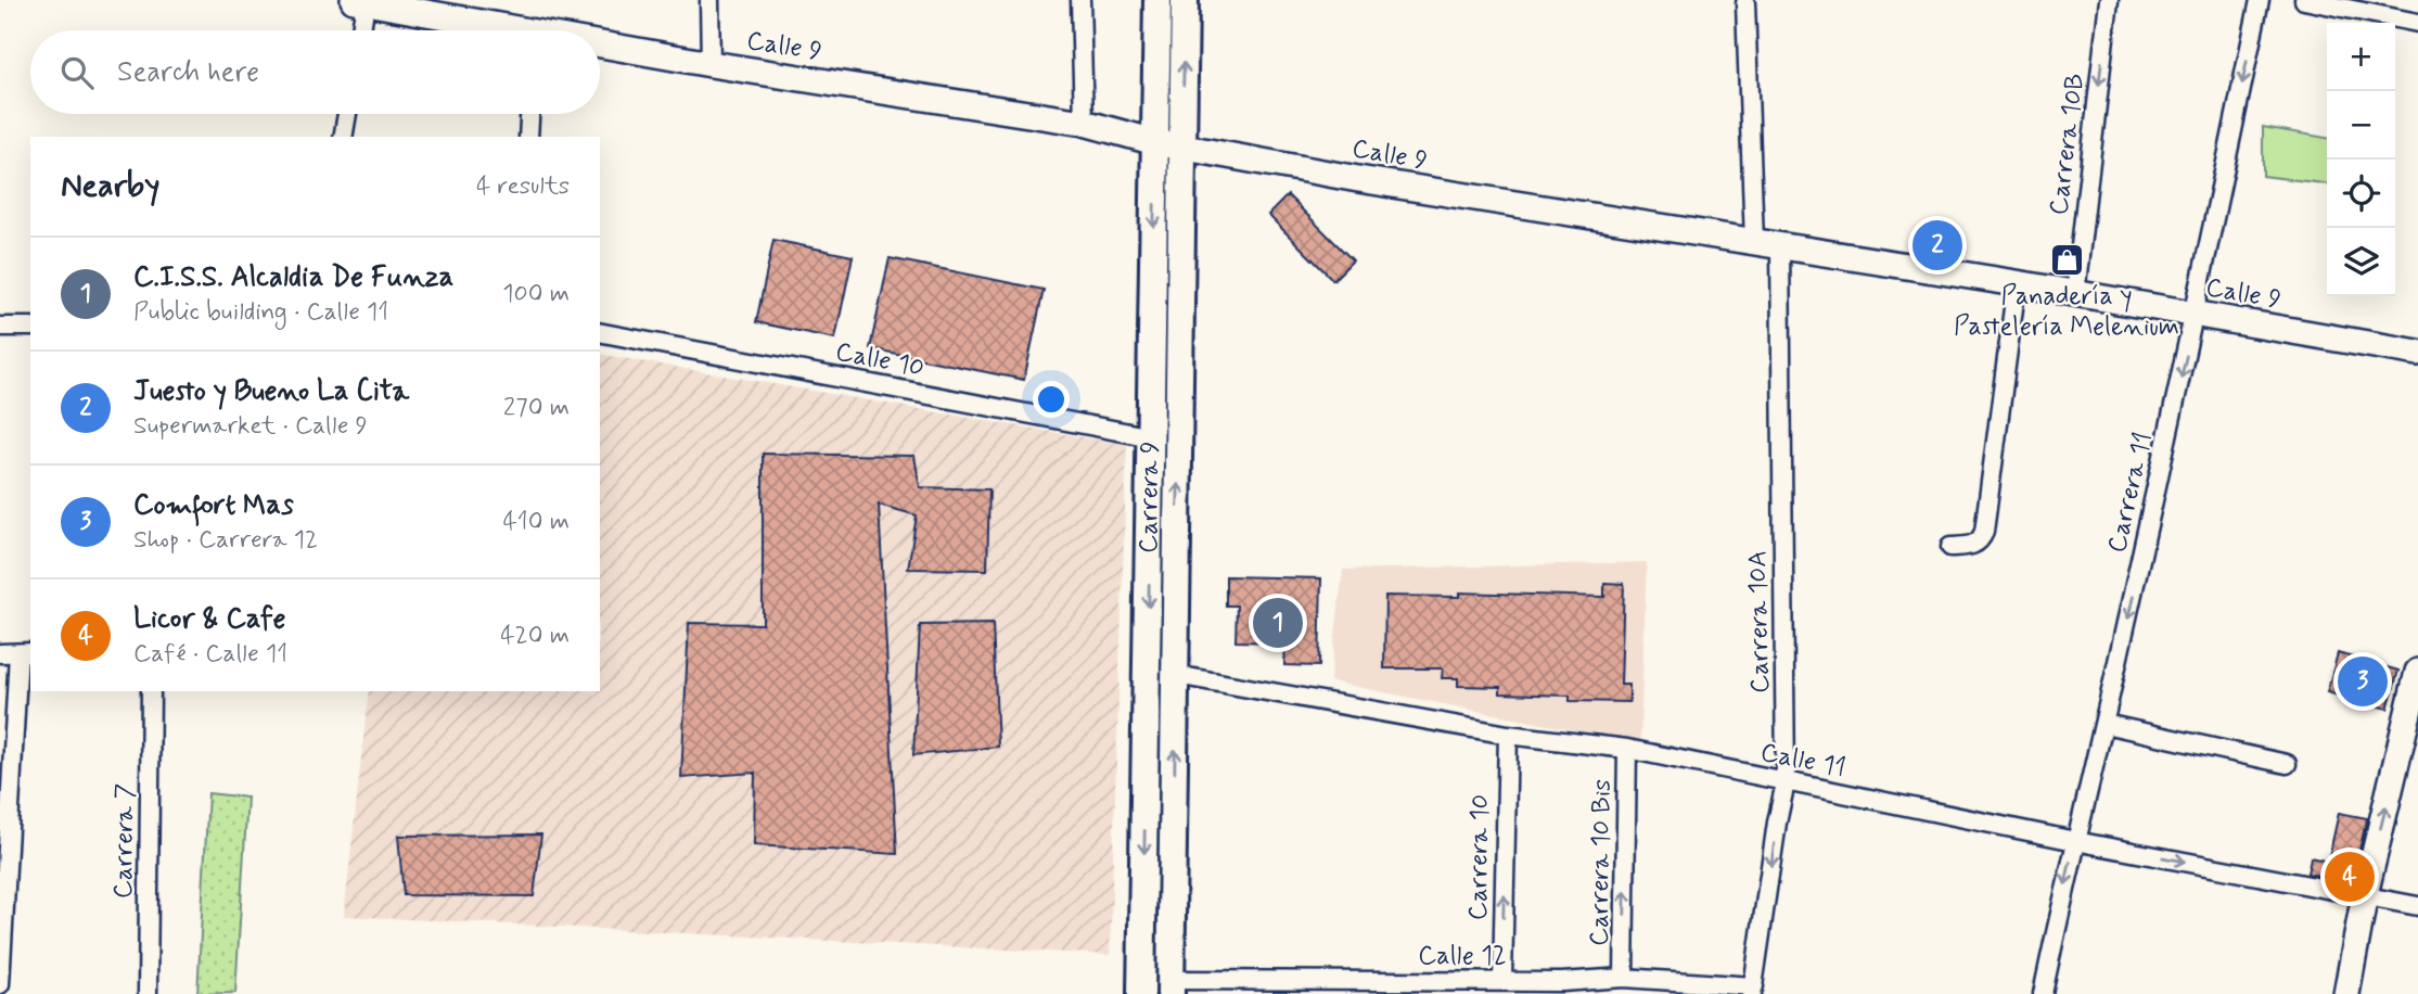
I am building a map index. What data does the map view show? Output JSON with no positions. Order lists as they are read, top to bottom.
{
  "streets": {
    "main road": ["Calle 9", "Carrera 9"],
    "street": [
      "Carrera 10B",
      "Calle 10",
      "Carrera 11",
      "Carrera 10A",
      "Calle 11",
      "Carrera 7",
      "Carrera 10",
      "Carrera 10 Bis",
      "Calle 12"
    ]
  },
  "crossings": [
    ["Calle 9", "Carrera 10B"],
    ["Calle 9", "Carrera 11"],
    ["Calle 9", "Carrera 9"],
    ["Calle 9", "Carrera 10A"],
    ["Calle 10", "Carrera 9"],
    ["Carrera 11", "Calle 11"],
    ["Carrera 9", "Calle 11"],
    ["Carrera 9", "Calle 12"],
    ["Carrera 10A", "Calle 11"],
    ["Carrera 10A", "Calle 12"],
    ["Calle 11", "Carrera 10"],
    ["Calle 11", "Carrera 10 Bis"],
    ["Carrera 10", "Calle 12"],
    ["Carrera 10 Bis", "Calle 12"]
  ],
  "one_way": [
    "Carrera 10B",
    "Carrera 11",
    "Carrera 10",
    "Carrera 10 Bis"
  ],
  "places": {
    "shop": ["Panadería y Pastelería Melenium"]
  },
  "page": {
    "map_buttons": ["+", "−"],
    "search": "Search here",
    "heading": ["Nearby", "4 results"],
    "pins": [
      "2",
      "1",
      "3",
      "4"
    ],
    "list": [
      {
        "mark": "1",
        "name": "C.I.S.S. Alcaldia De Funza",
        "note": "Public building · Calle 11",
        "value": "100 m"
      },
      {
        "mark": "2",
        "name": "Juesto y Bueno La Cita",
        "note": "Supermarket · Calle 9",
        "value": "270 m"
      },
      {
        "mark": "3",
        "name": "Comfort Mas",
        "note": "Shop · Carrera 12",
        "value": "410 m"
      },
      {
        "mark": "4",
        "name": "Licor & Cafe",
        "note": "Café · Calle 11",
        "value": "420 m"
      }
    ]
  }
}
